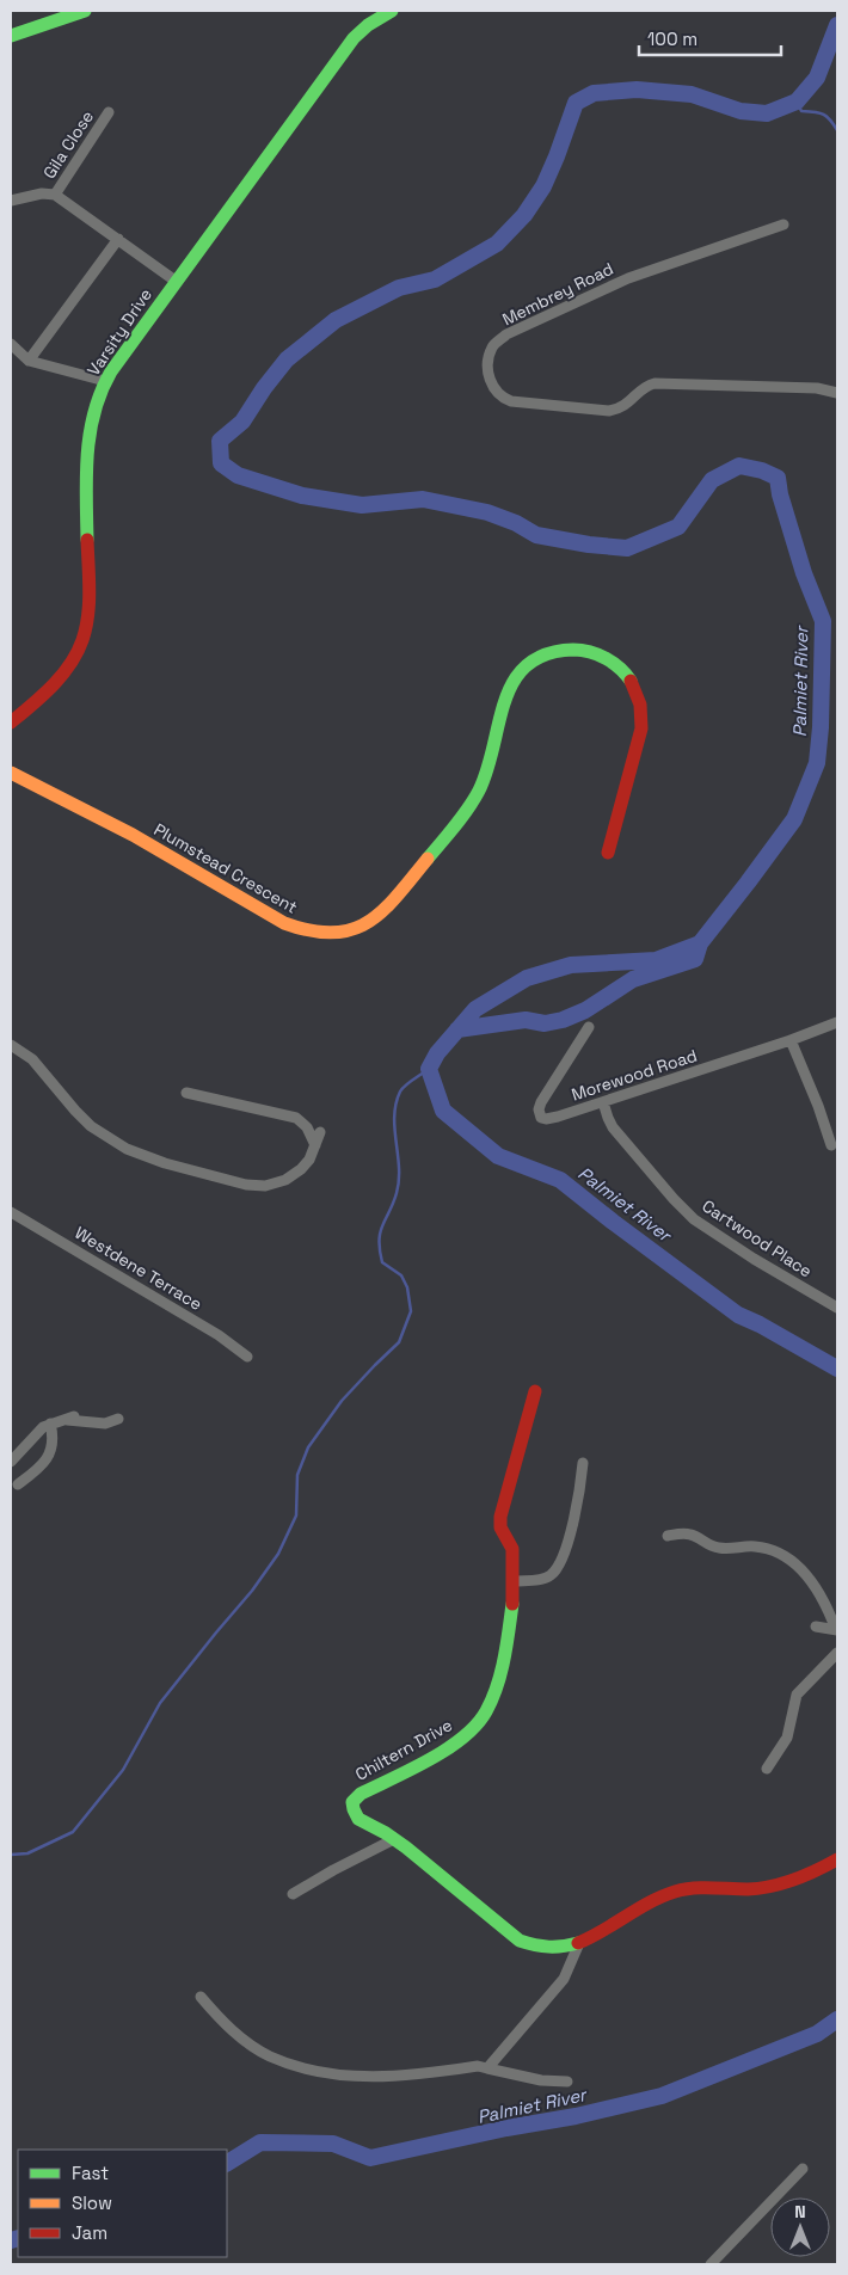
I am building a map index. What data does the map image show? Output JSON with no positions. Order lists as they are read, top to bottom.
{
  "streets": {
    "main road": ["Varsity Drive", "Plumstead Crescent", "Chiltern Drive"],
    "street": [
      "Gila Close",
      "Membrey Road",
      "Morewood Road",
      "Cartwood Place",
      "Westdene Terrace"
    ]
  },
  "crossings": [
    ["Morewood Road", "Cartwood Place"]
  ],
  "water": ["Palmiet River"],
  "legend": ["Fast", "Slow", "Jam"],
  "scale_bar": "100 m",
  "north": "top"
}
